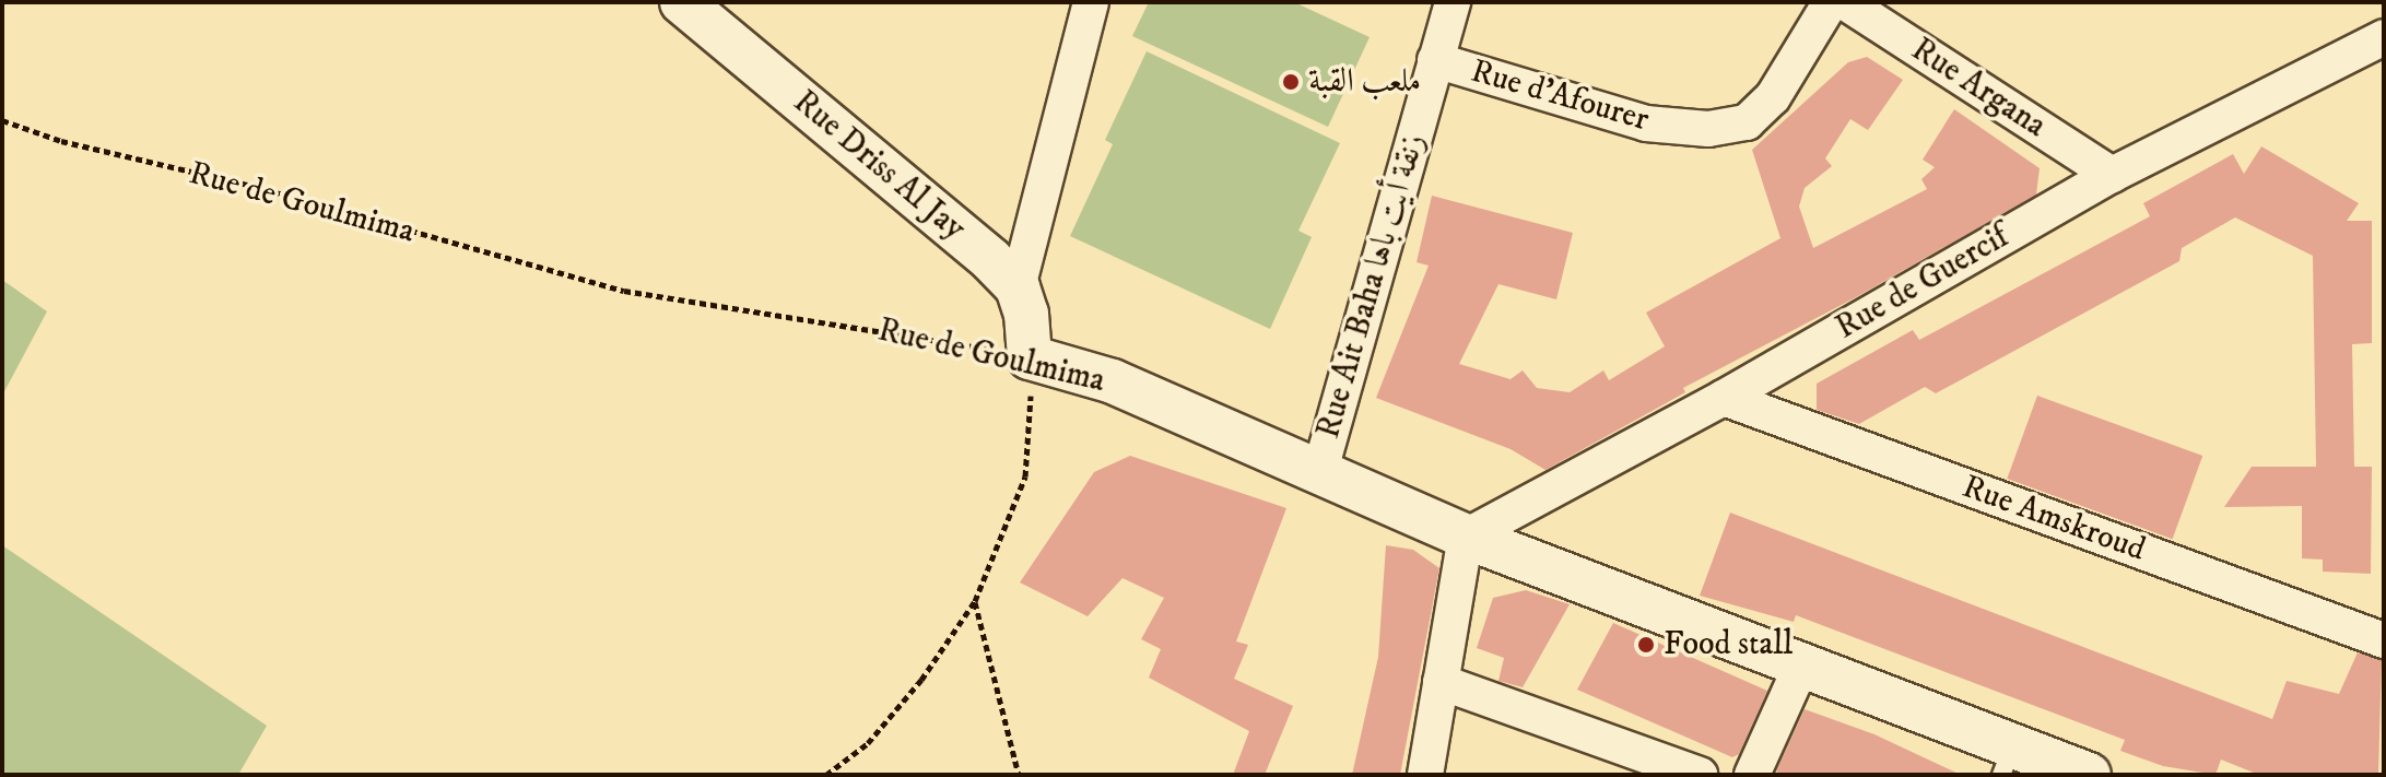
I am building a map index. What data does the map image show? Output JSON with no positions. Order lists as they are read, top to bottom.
{
  "streets": {
    "street": [
      "Rue Argana",
      "Rue d'Afourer",
      "Rue Driss Al Jay",
      "Rue de Goulmima",
      "Rue de Guercif",
      "Rue Ait Baha زنقة أيت باها",
      "Rue Amskroud"
    ]
  },
  "crossings": [
    ["Rue Argana", "Rue de Guercif"],
    ["Rue d'Afourer", "Rue Ait Baha زنقة أيت باها"],
    ["Rue de Goulmima", "Rue de Guercif"],
    ["Rue de Goulmima", "Rue Ait Baha زنقة أيت باها"],
    ["Rue de Guercif", "Rue Amskroud"]
  ],
  "places": ["ملعب القبة", "Food stall"]
}
